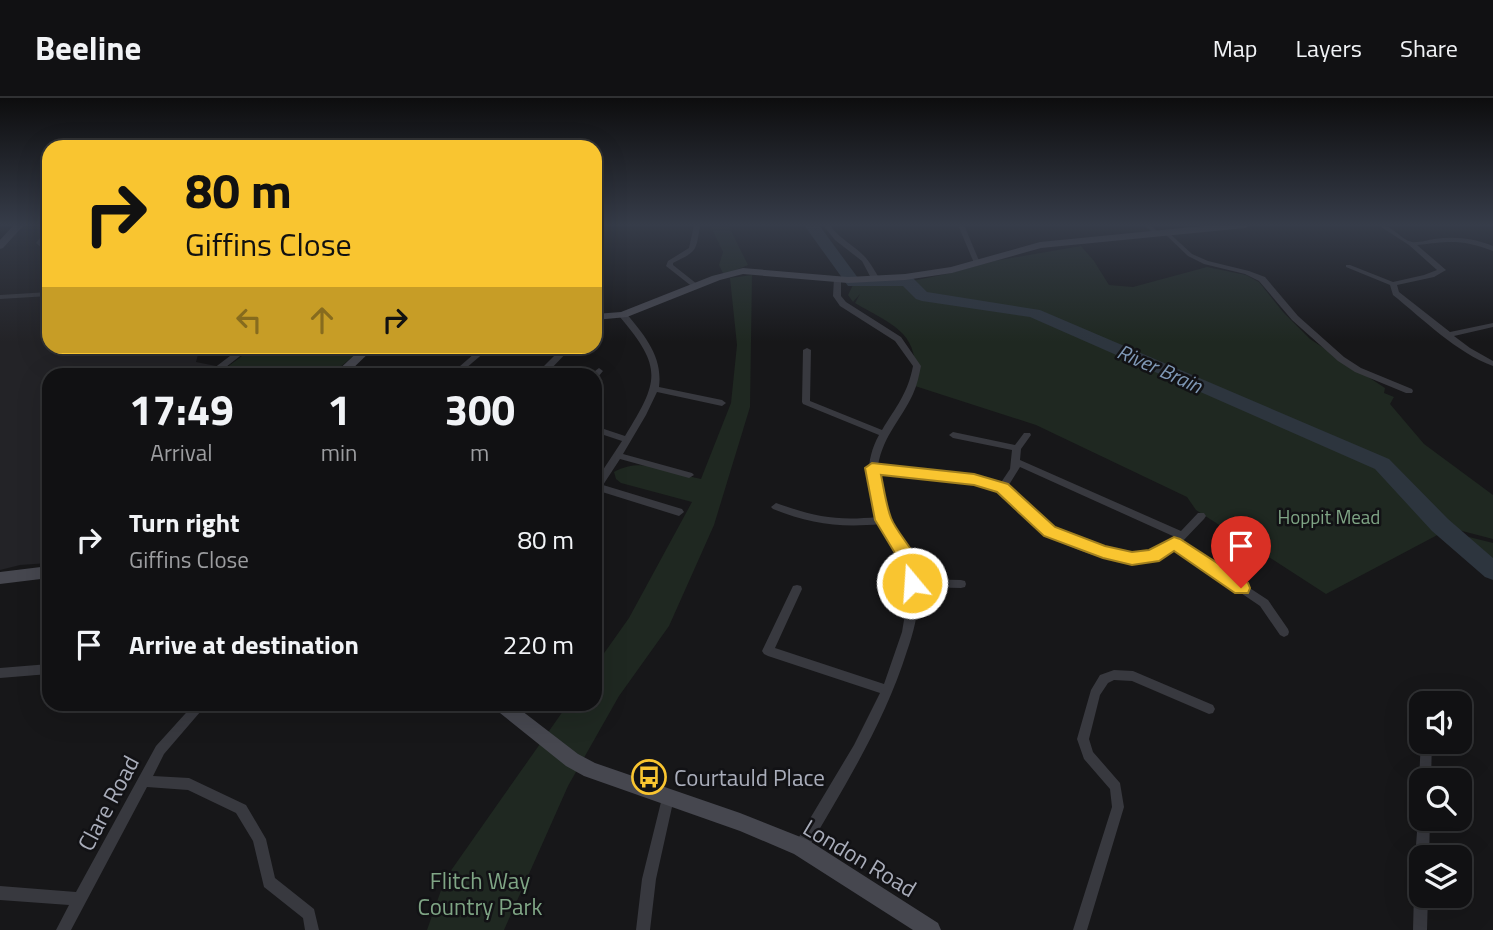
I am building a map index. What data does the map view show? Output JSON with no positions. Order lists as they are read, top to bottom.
{
  "streets": {
    "street": ["Clare Road", "London Road"]
  },
  "water": ["River Brain"],
  "parks": ["Hoppit Mead", "Flitch Way Country Park"],
  "places": {
    "bus stop": ["Courtauld Place"]
  },
  "page": {
    "header": "Beeline",
    "nav": ["Map", "Layers", "Share"],
    "turn": ["80 m", "Giffins Close"],
    "eta": [
      "17:49",
      "Arrival",
      "1",
      "min",
      "300",
      "m"
    ],
    "list": [
      {
        "name": "Turn right",
        "note": "Giffins Close",
        "value": "80 m"
      },
      {
        "name": "Arrive at destination",
        "value": "220 m"
      }
    ]
  }
}
